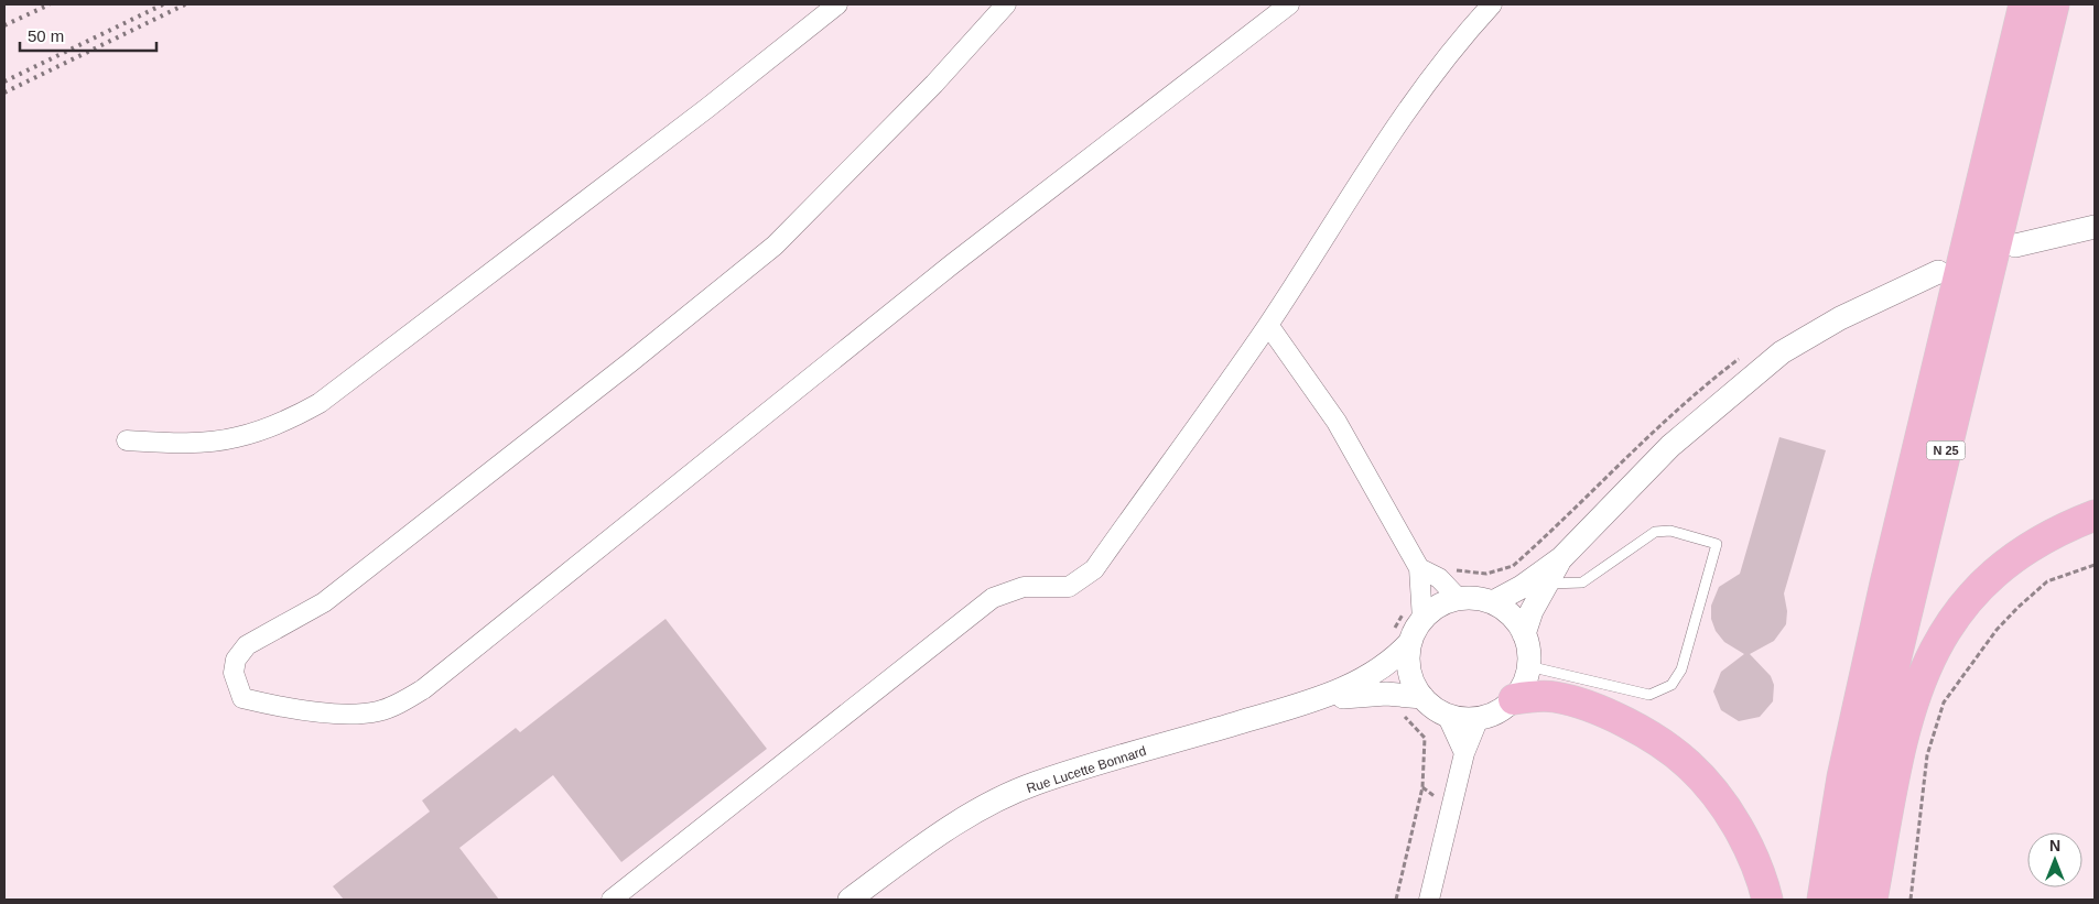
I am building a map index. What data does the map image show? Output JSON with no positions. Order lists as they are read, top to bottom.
{
  "streets": {
    "highway": ["N 25"],
    "street": ["Rue Lucette Bonnard"]
  },
  "scale_bar": "50 m",
  "north": "top"
}
